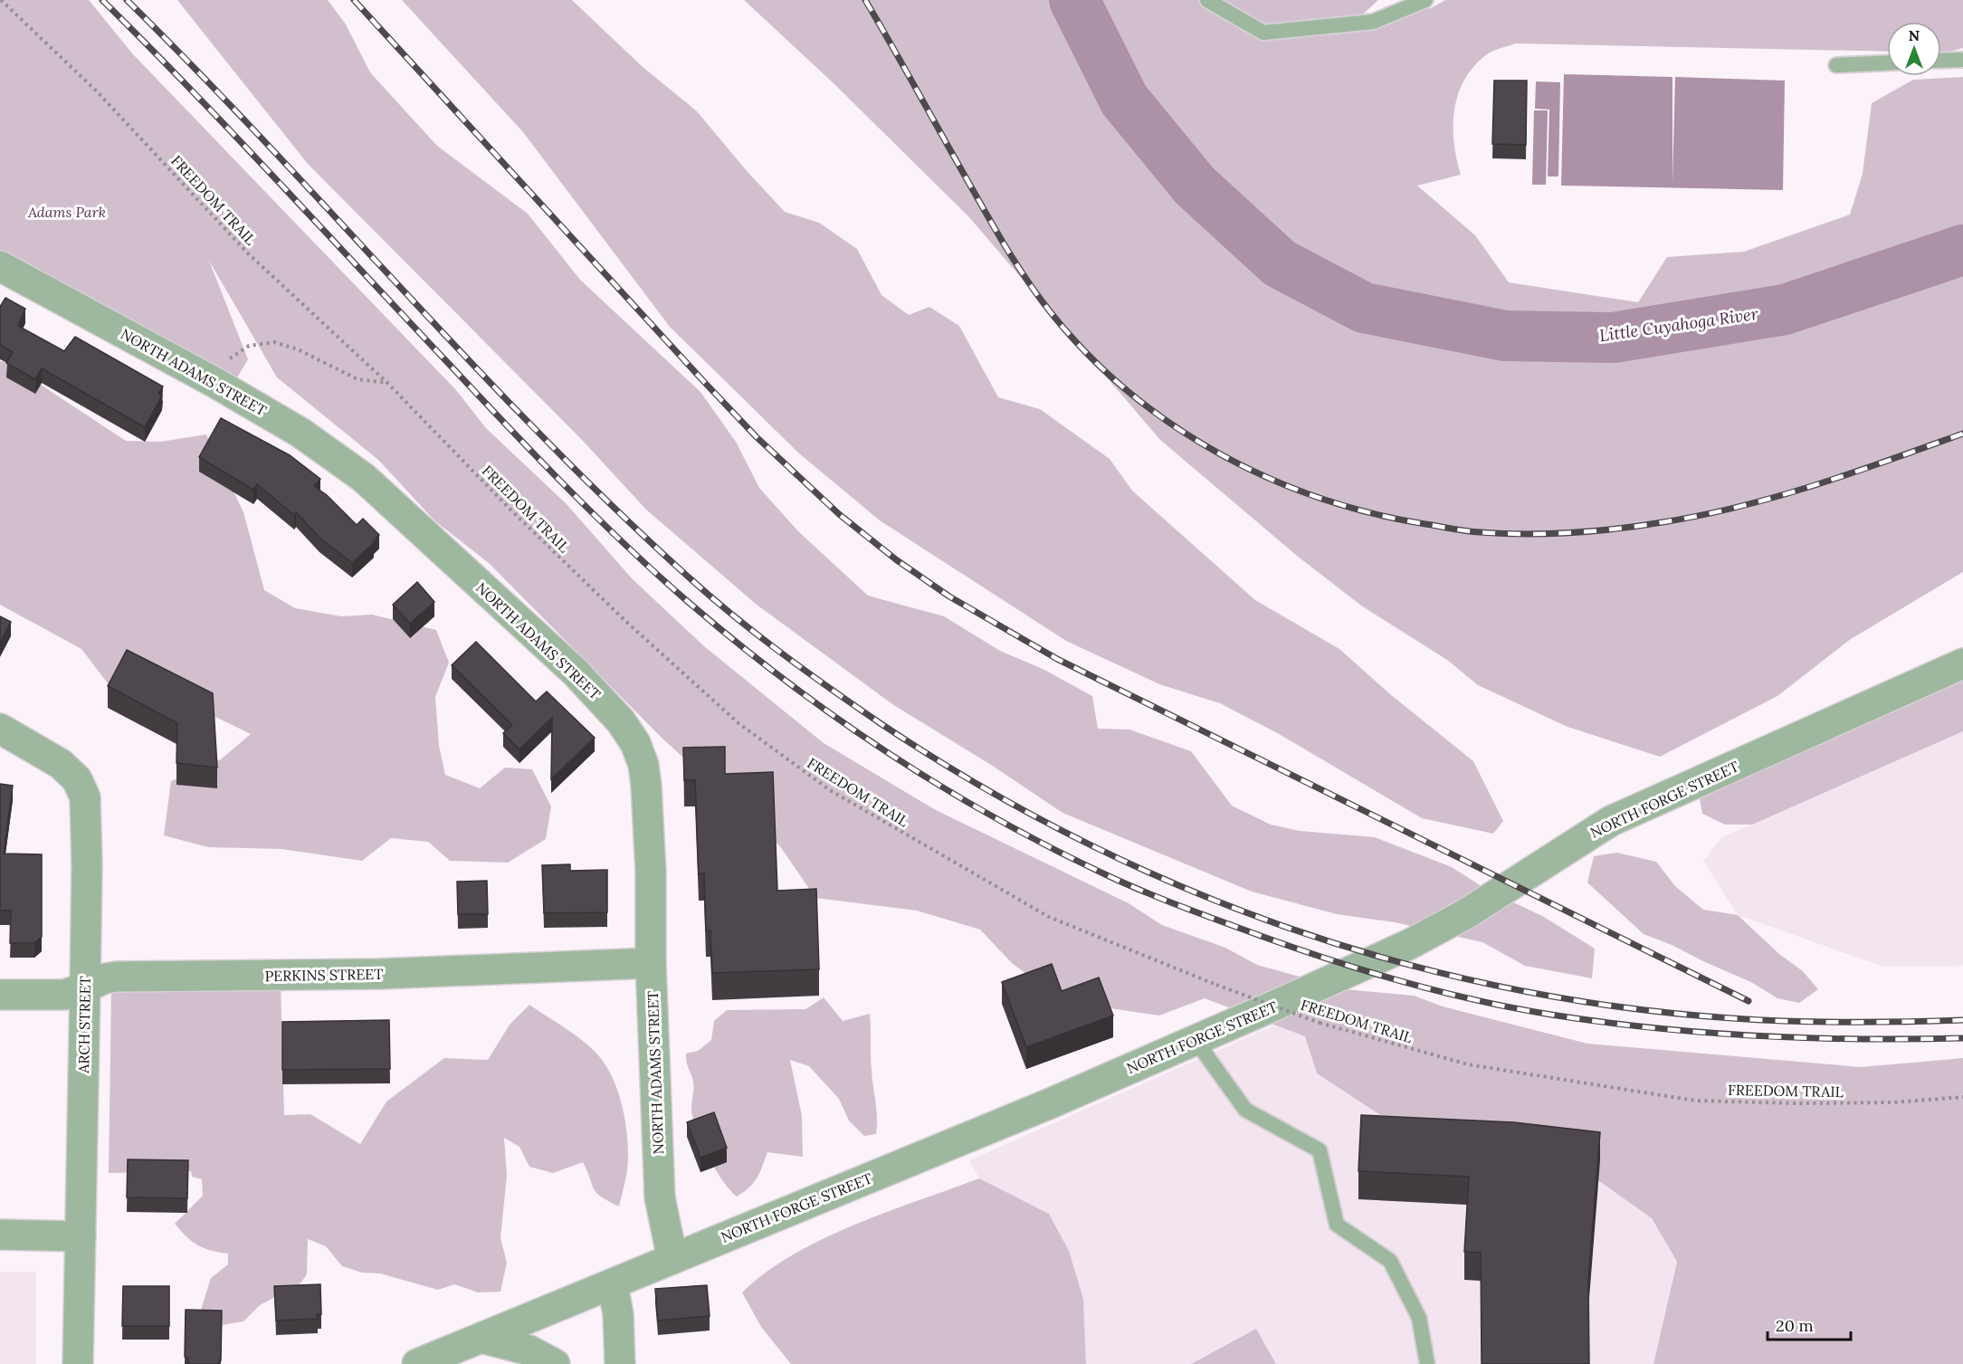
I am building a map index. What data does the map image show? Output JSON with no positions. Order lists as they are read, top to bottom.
{
  "streets": {
    "street": [
      "NORTH ADAMS STREET",
      "NORTH FORGE STREET",
      "PERKINS STREET",
      "ARCH STREET"
    ],
    "path": ["FREEDOM TRAIL"]
  },
  "crossings": [
    ["NORTH ADAMS STREET", "NORTH FORGE STREET"],
    ["NORTH ADAMS STREET", "PERKINS STREET"],
    ["PERKINS STREET", "ARCH STREET"]
  ],
  "water": ["Little Cuyahoga River"],
  "parks": ["Adams Park"],
  "scale_bar": "20 m",
  "north": "top"
}
